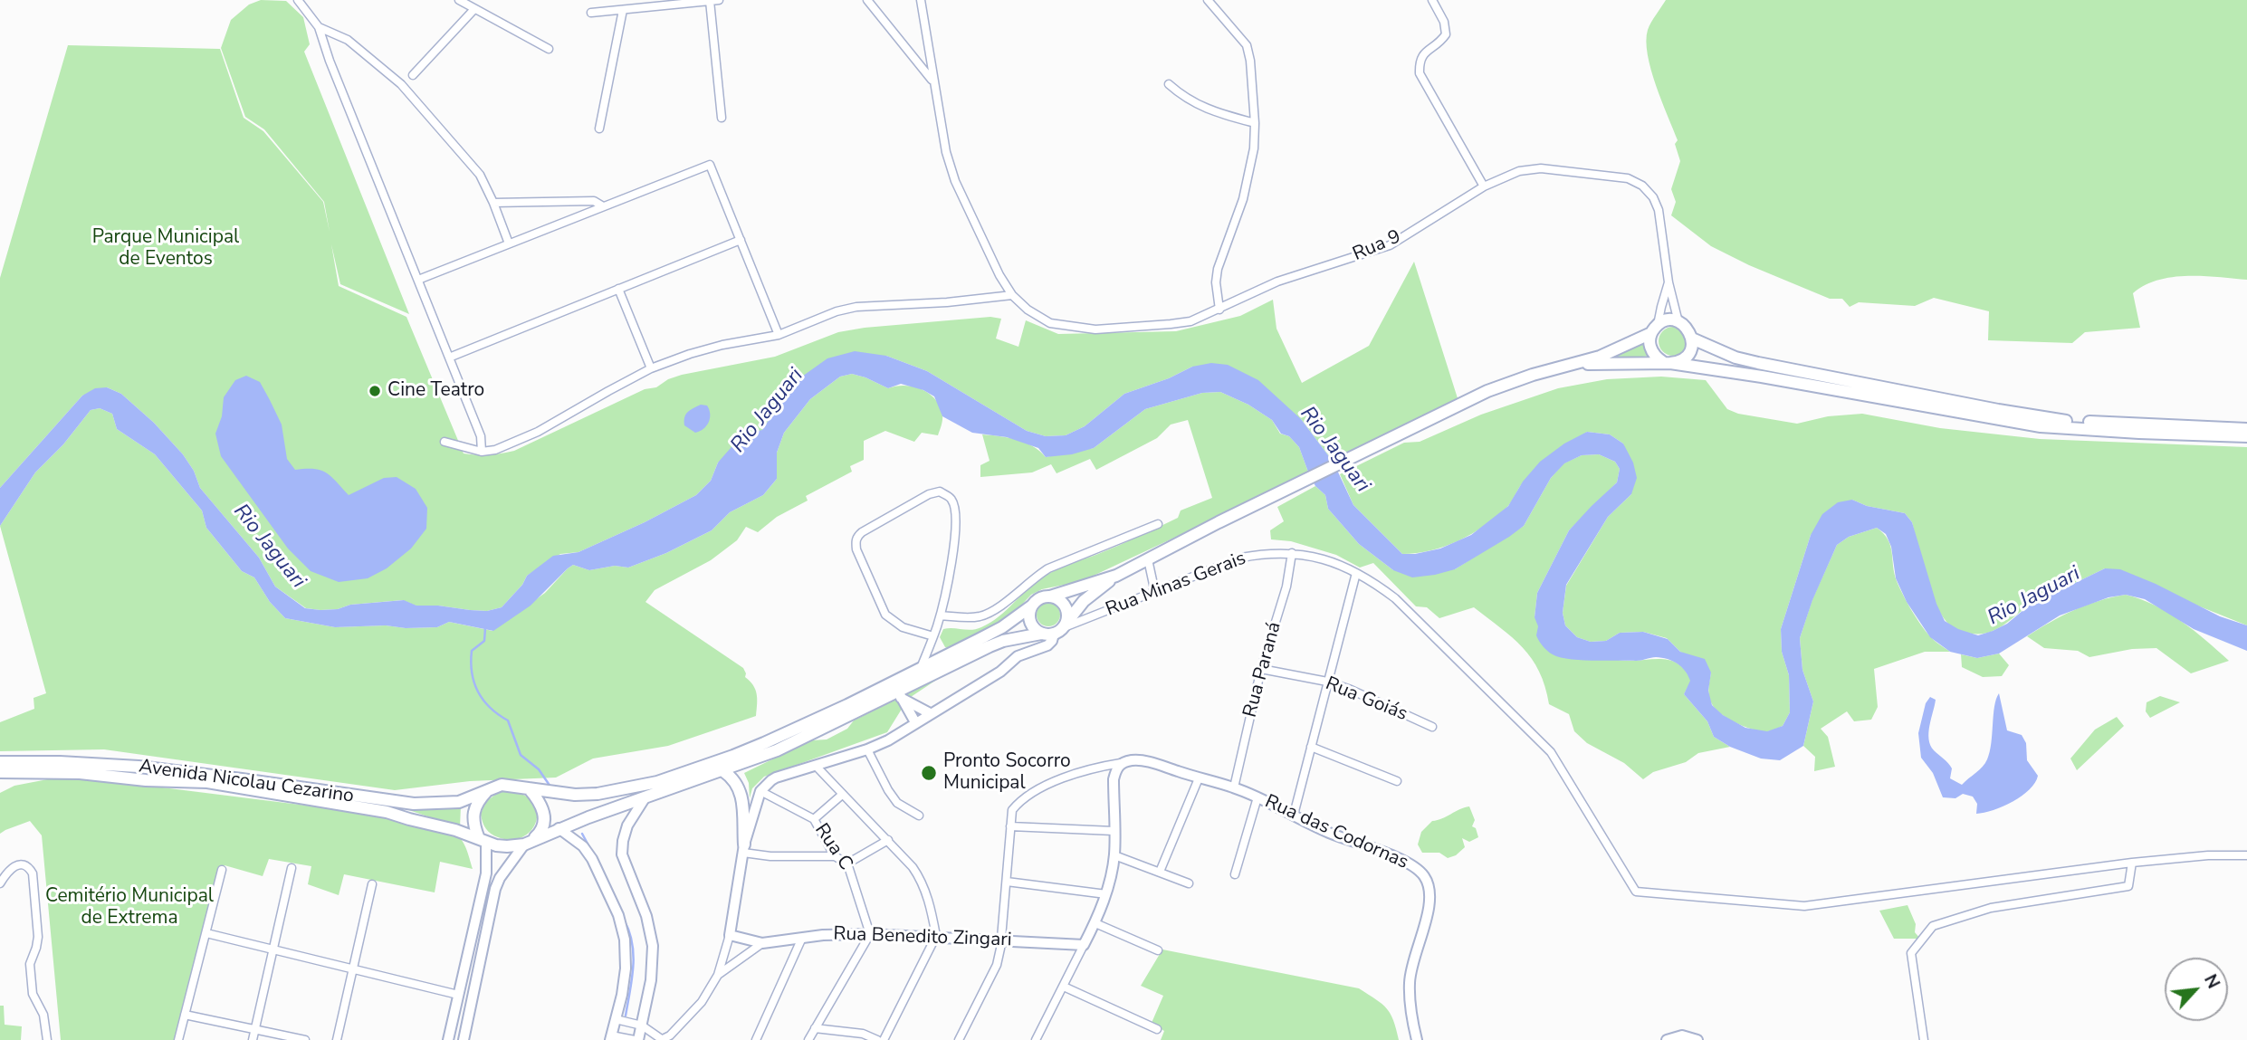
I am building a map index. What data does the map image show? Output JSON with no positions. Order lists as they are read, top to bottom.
{
  "streets": {
    "main road": ["Avenida Nicolau Cezarino"],
    "street": [
      "Rua 9",
      "Rua Minas Gerais",
      "Rua Paraná",
      "Rua Goiás",
      "Rua das Codornas",
      "Rua C",
      "Rua Benedito Zingari"
    ]
  },
  "crossings": [
    ["Rua Minas Gerais", "Rua Paraná"],
    ["Rua Paraná", "Rua Goiás"],
    ["Rua Paraná", "Rua das Codornas"],
    ["Rua C", "Rua Benedito Zingari"]
  ],
  "water": ["Rio Jaguari"],
  "parks": ["Parque Municipal de Eventos", "Cemitério Municipal de Extrema"],
  "places": ["Cine Teatro", "Pronto Socorro Municipal"],
  "north": "top right"
}
